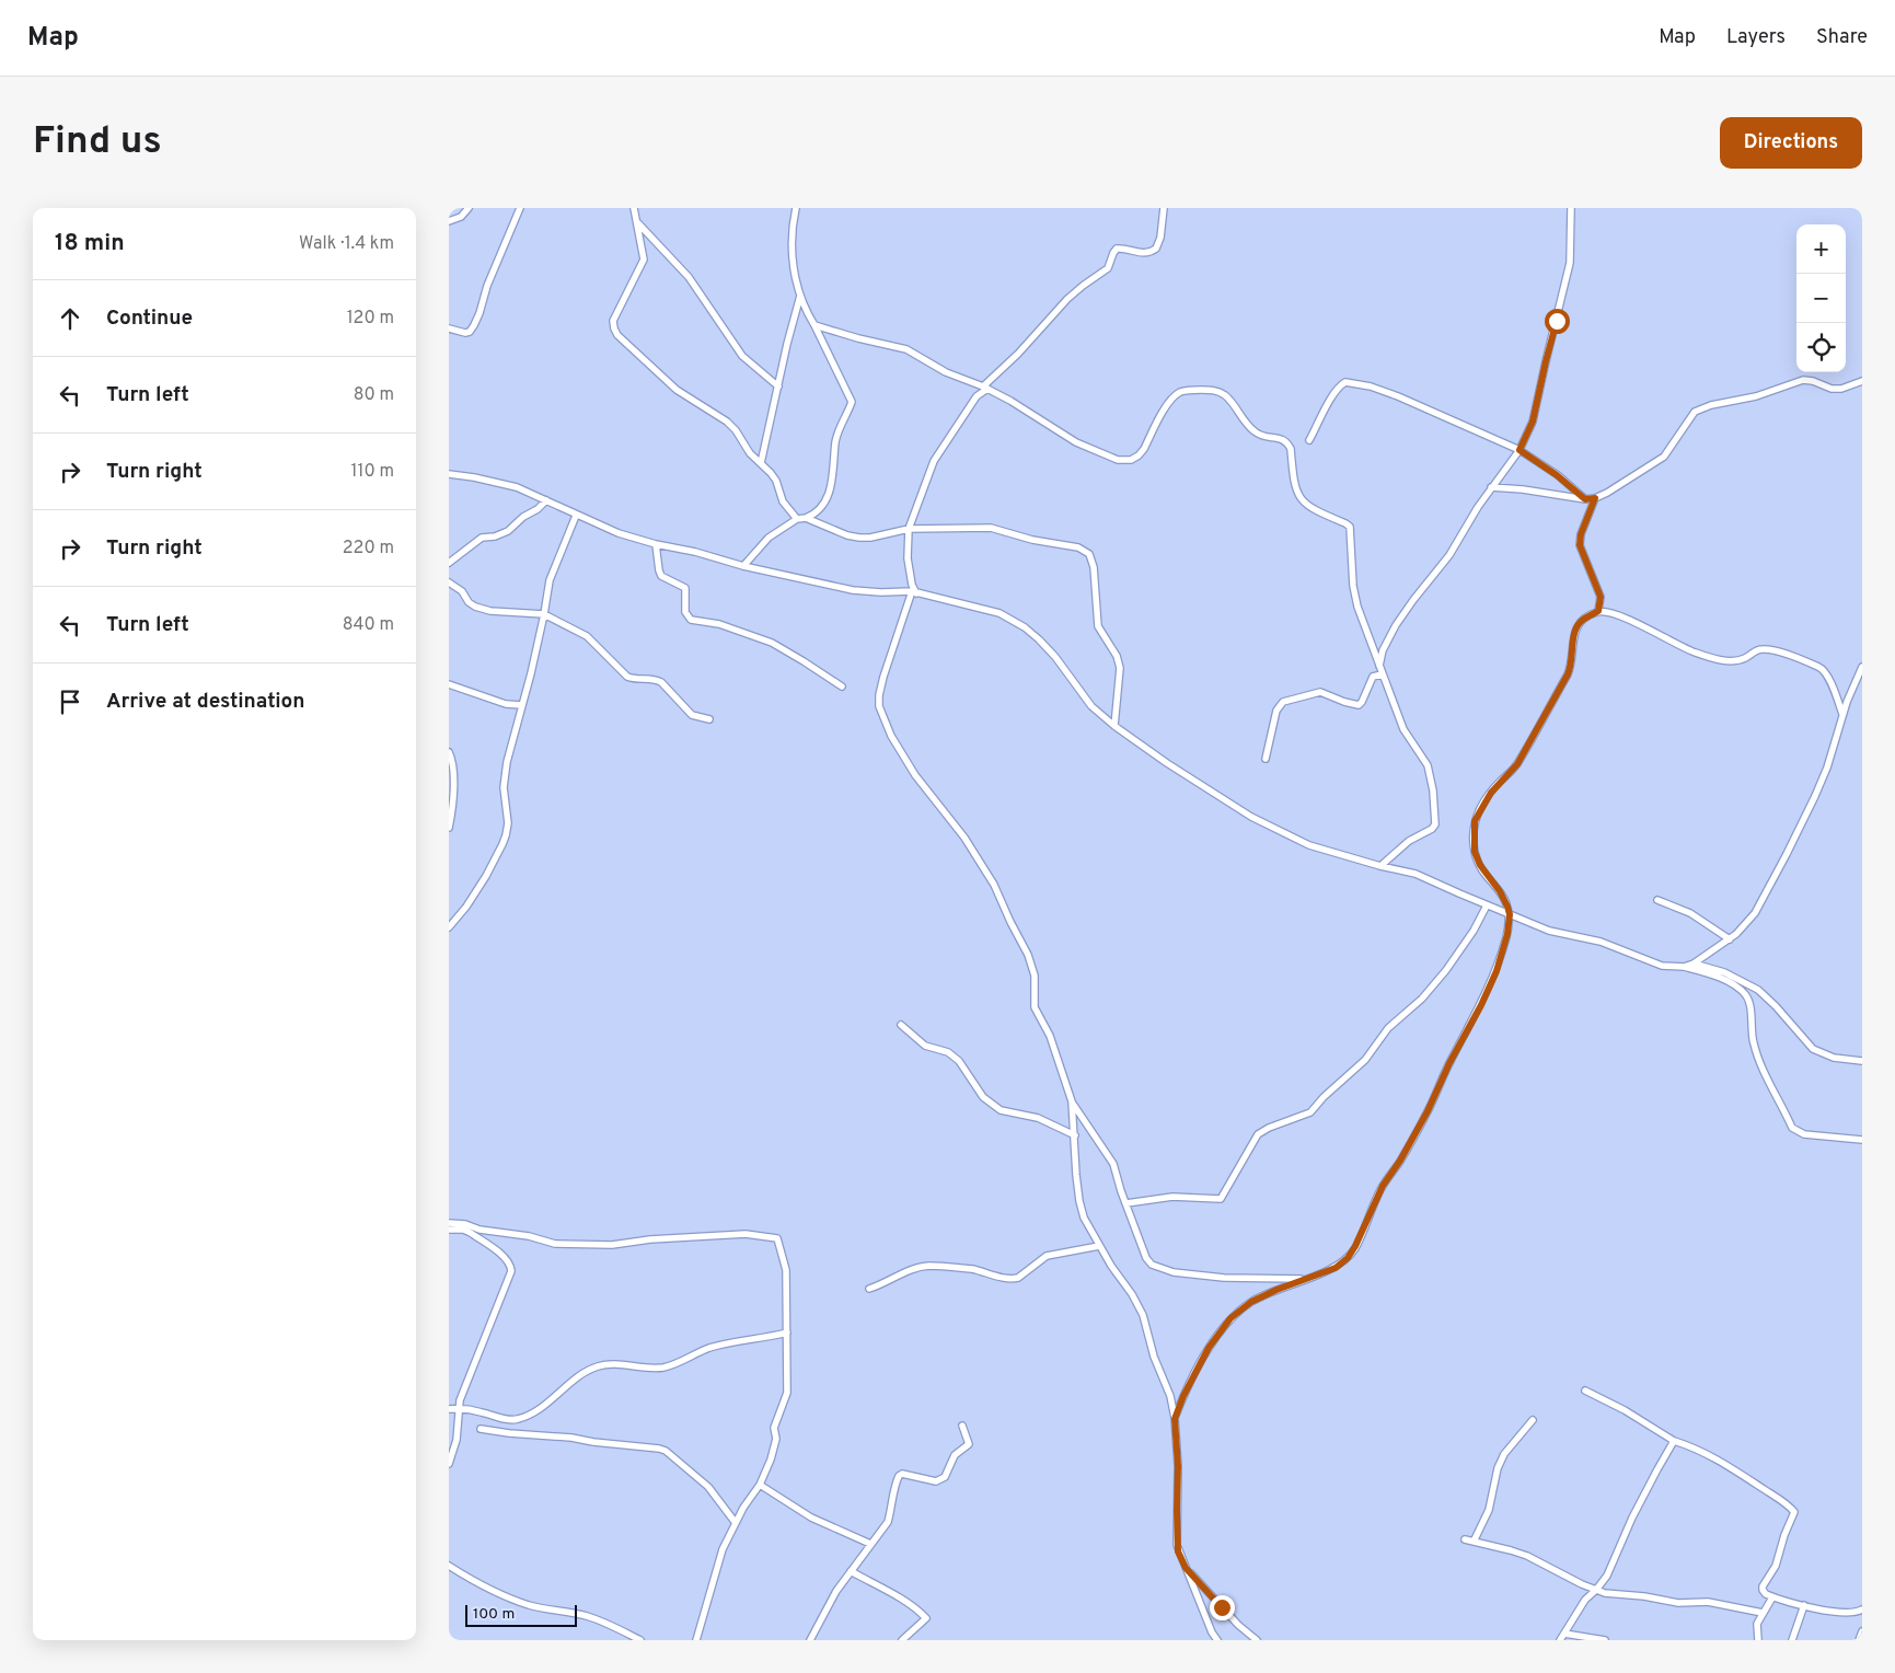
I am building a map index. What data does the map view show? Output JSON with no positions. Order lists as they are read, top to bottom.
{
  "scale_bar": "100 m",
  "page": {
    "header": "Map",
    "nav": ["Map", "Layers", "Share"],
    "buttons": "Directions",
    "title": "Find us",
    "heading": ["18 min", "Walk · 1.4 km"],
    "map_buttons": ["+", "−"],
    "list": [
      ["Continue", "120 m"],
      ["Turn left", "80 m"],
      ["Turn right", "110 m"],
      ["Turn right", "220 m"],
      ["Turn left", "840 m"],
      "Arrive at destination"
    ],
    "scale": "100 m"
  }
}
